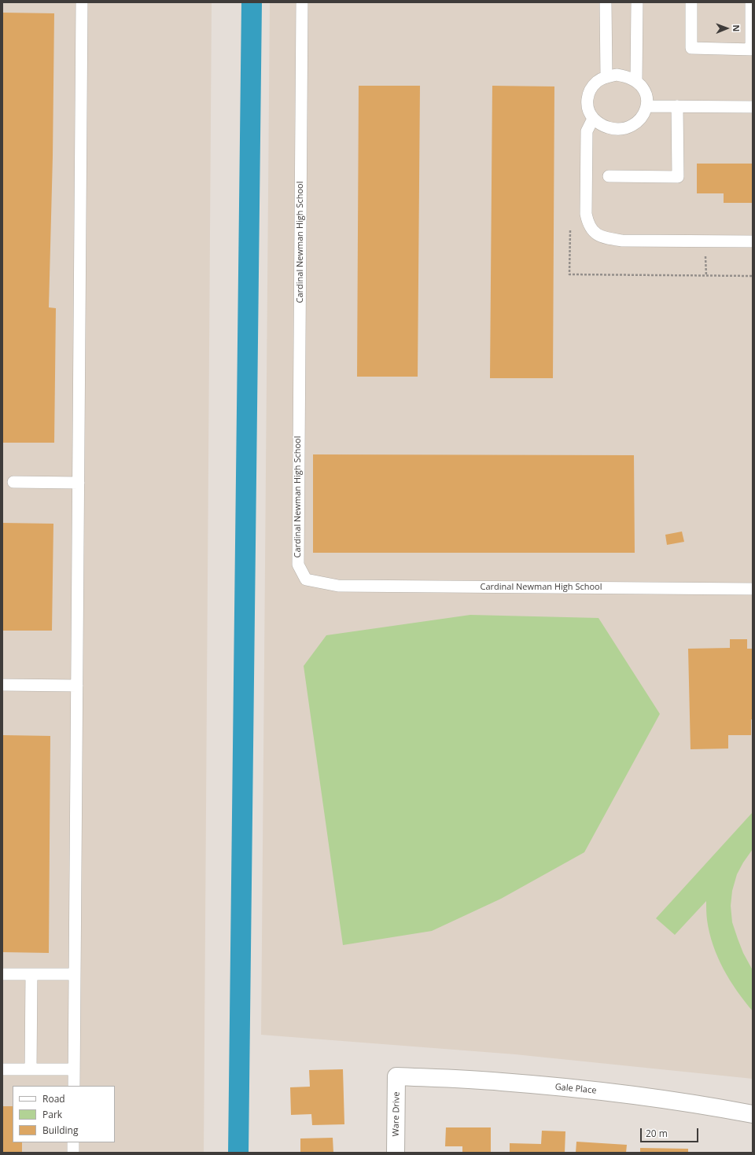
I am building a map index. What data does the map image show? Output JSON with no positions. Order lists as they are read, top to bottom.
{
  "streets": {
    "street": ["Gale Place", "Ware Drive"],
    "lane": ["Cardinal Newman High School"]
  },
  "crossings": [
    ["Gale Place", "Ware Drive"]
  ],
  "legend": ["Road", "Park", "Building"],
  "scale_bar": "20 m",
  "north": "right"
}
